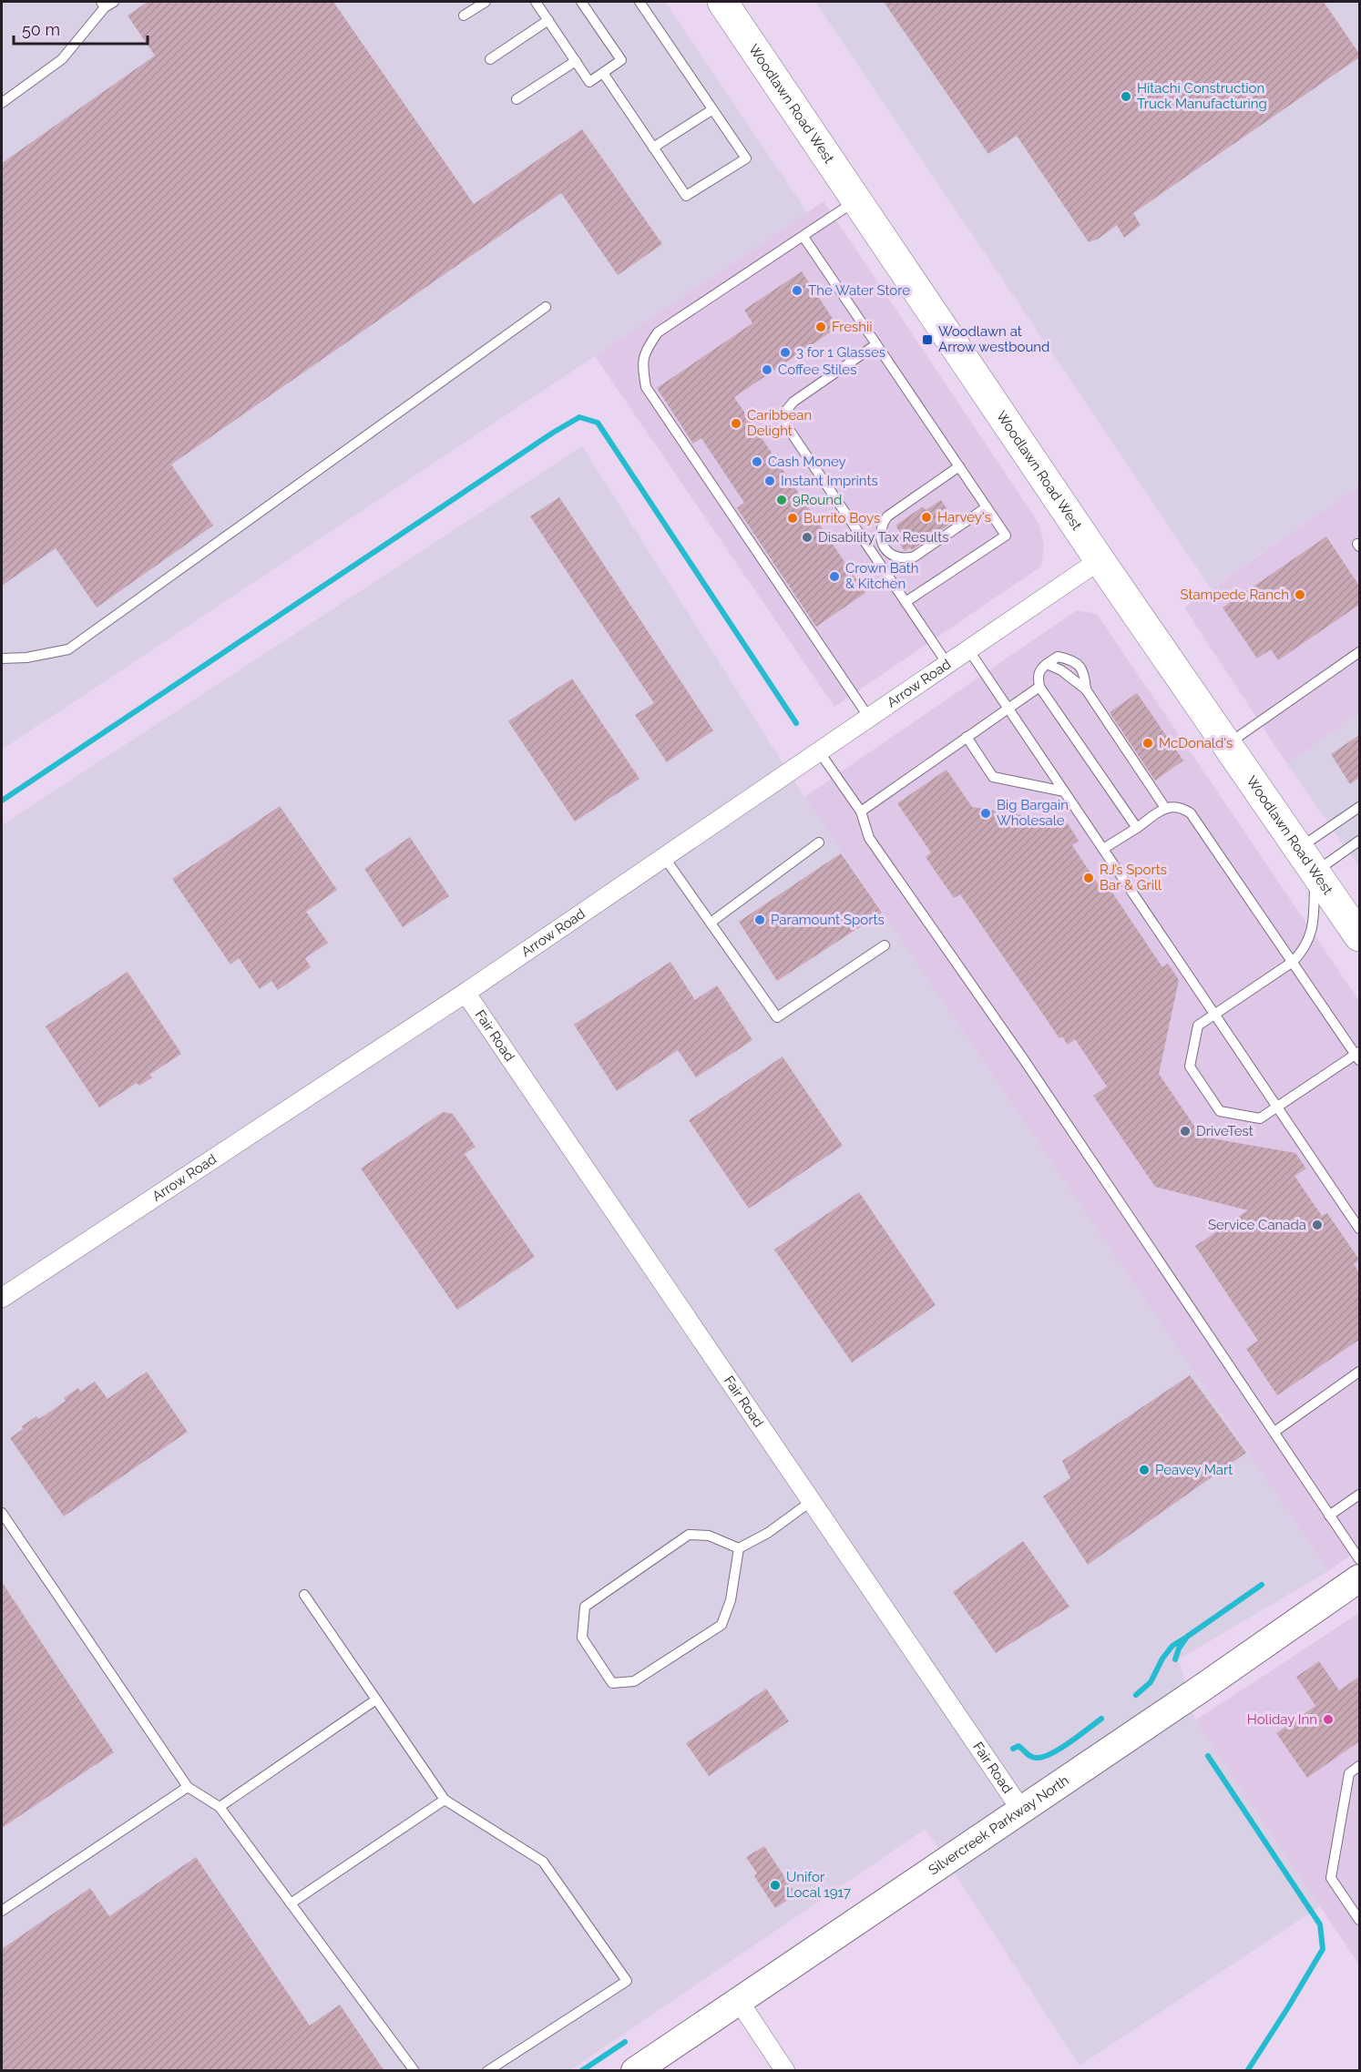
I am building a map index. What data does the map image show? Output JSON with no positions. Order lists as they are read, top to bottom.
{
  "streets": {
    "main road": ["Woodlawn Road West", "Silvercreek Parkway North"],
    "street": ["Arrow Road", "Fair Road"]
  },
  "crossings": [
    ["Woodlawn Road West", "Arrow Road"],
    ["Arrow Road", "Fair Road"],
    ["Fair Road", "Silvercreek Parkway North"]
  ],
  "places": {
    "other": [
      "Hitachi Construction Truck Manufacturing",
      "The Water Store",
      "Freshii",
      "3 for 1 Glasses",
      "Coffee Stiles",
      "Caribbean Delight",
      "Cash Money",
      "Instant Imprints",
      "9Round",
      "Harvey's",
      "Burrito Boys",
      "Disability Tax Results",
      "Crown Bath & Kitchen",
      "Stampede Ranch",
      "McDonald's",
      "Big Bargain Wholesale",
      "RJ’s Sports Bar & Grill",
      "Paramount Sports",
      "DriveTest",
      "Service Canada",
      "Peavey Mart",
      "Holiday Inn",
      "Unifor Local 1917"
    ],
    "transit": ["Woodlawn at Arrow westbound"]
  },
  "scale_bar": "50 m"
}
